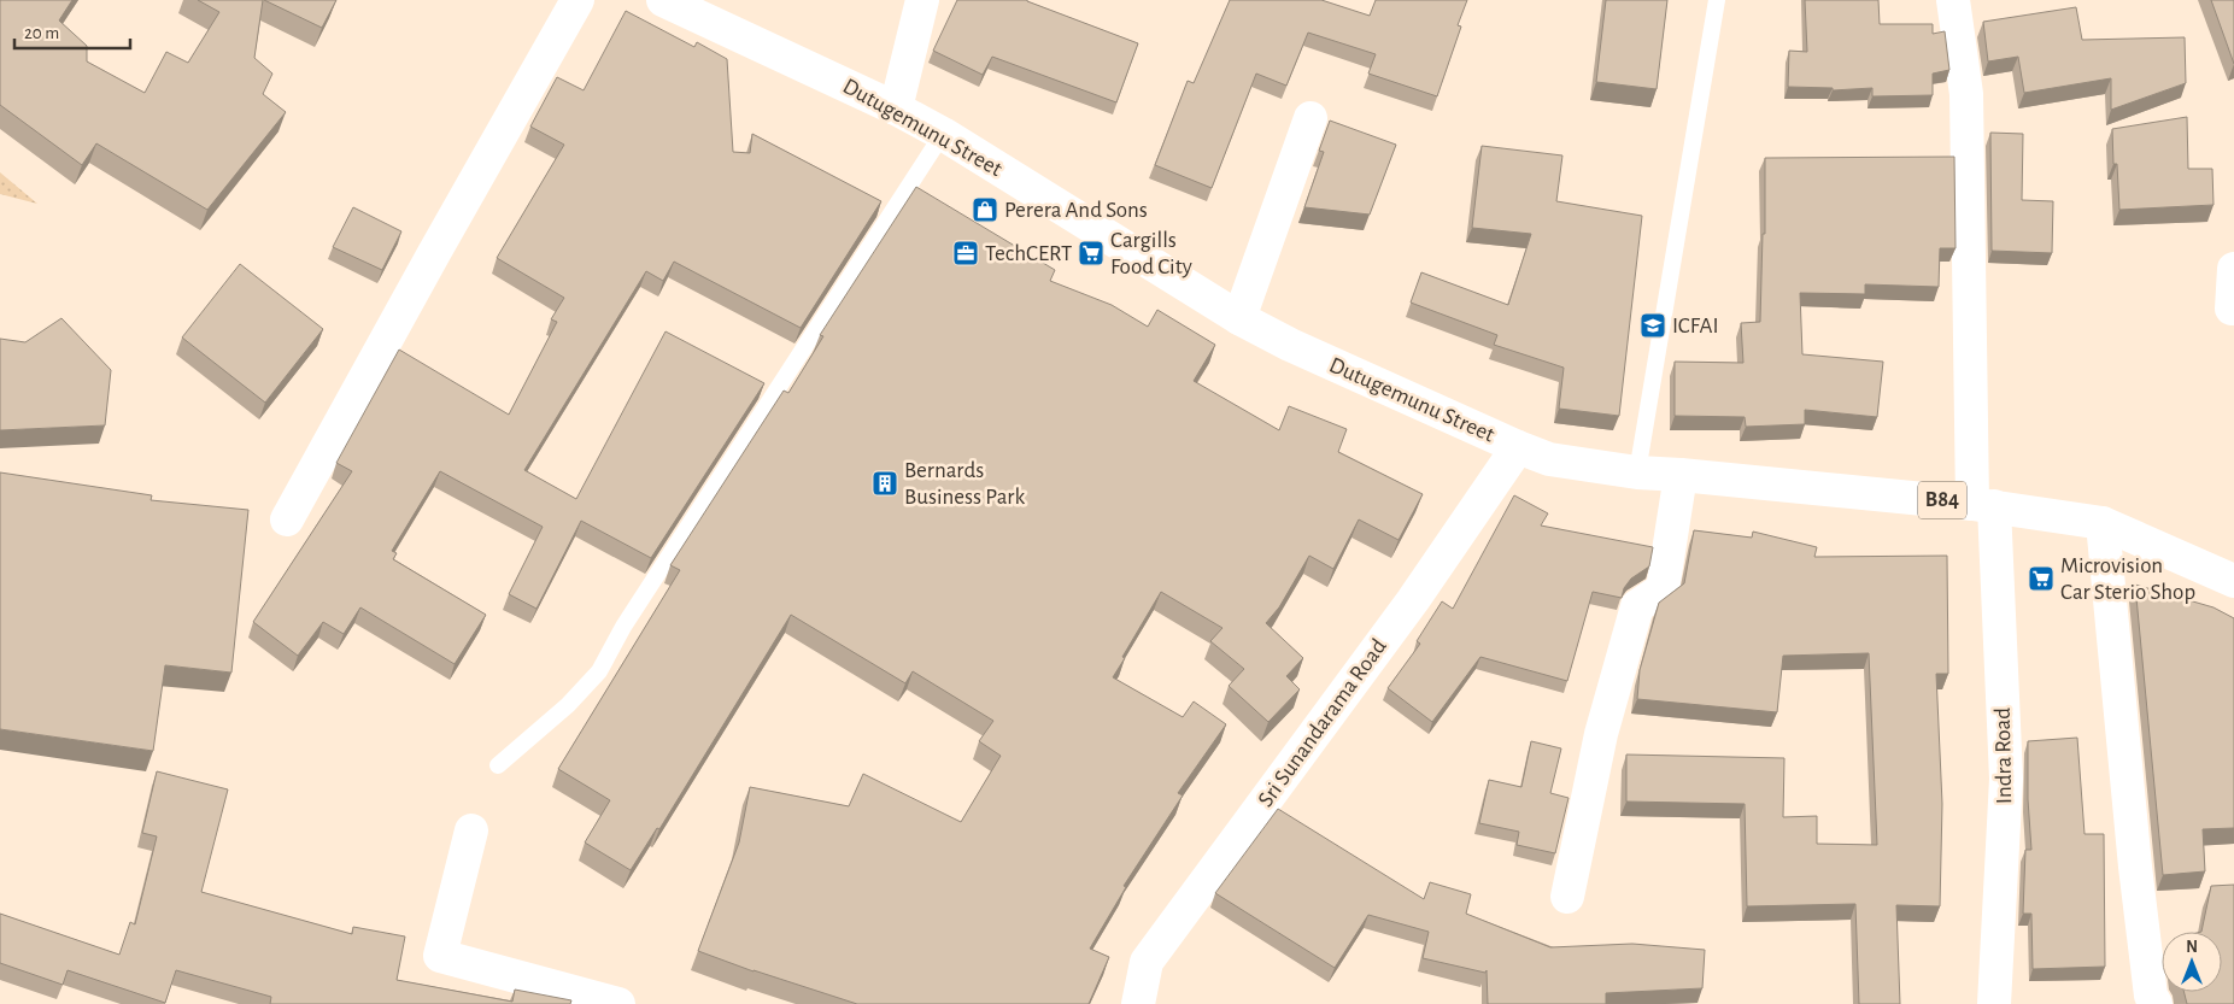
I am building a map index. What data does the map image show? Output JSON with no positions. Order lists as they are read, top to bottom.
{
  "streets": {
    "street": [
      "Dutugemunu Street",
      "B84",
      "Sri Sunandarama Road",
      "Indra Road"
    ]
  },
  "crossings": [
    ["Dutugemunu Street", "Sri Sunandarama Road"],
    ["Dutugemunu Street", "Indra Road"]
  ],
  "places": {
    "shop": ["Perera And Sons"],
    "office": ["TechCERT"],
    "supermarket": ["Cargills Food City", "Microvision Car Sterio Shop"],
    "school or university": ["ICFAI"],
    "building": ["Bernards Business Park"]
  },
  "scale_bar": "20 m",
  "north": "top"
}
